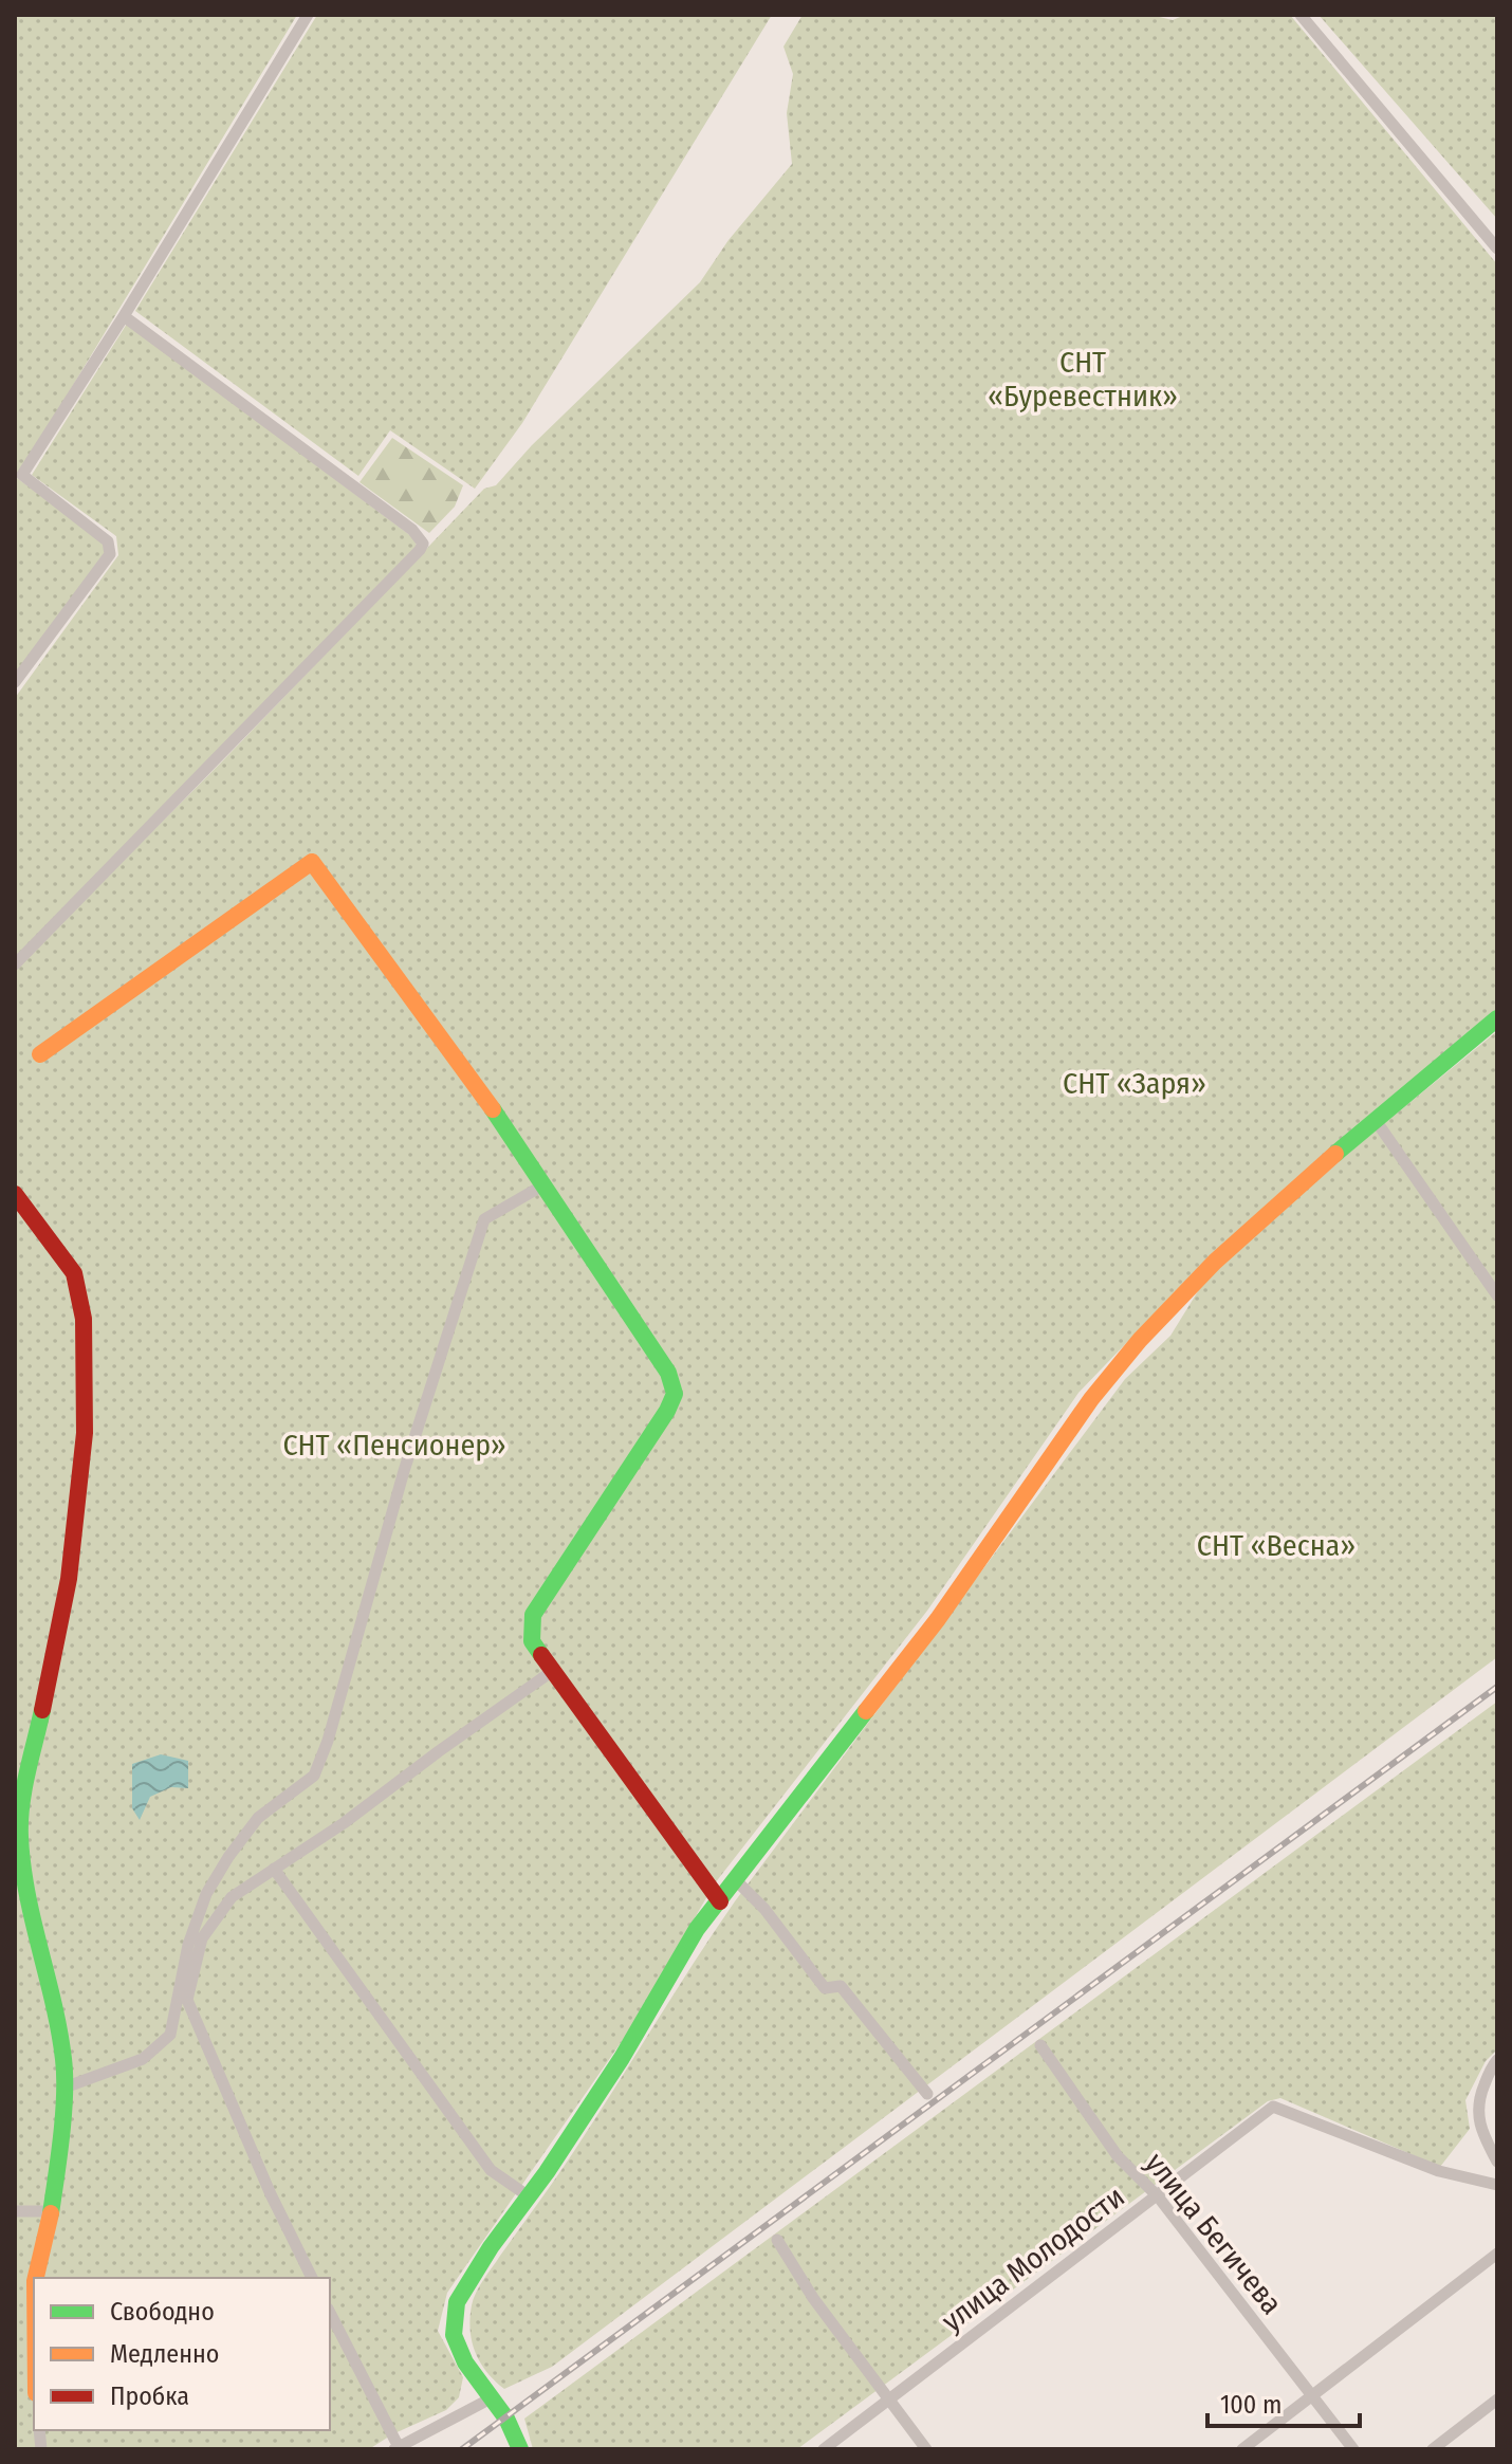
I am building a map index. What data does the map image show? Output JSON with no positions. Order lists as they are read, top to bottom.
{
  "streets": {
    "street": ["улица Бегичева", "улица Молодости"]
  },
  "crossings": [
    ["улица Бегичева", "улица Молодости"]
  ],
  "parks": [
    "СНТ «Буревестник»",
    "СНТ «Заря»",
    "СНТ «Пенсионер»",
    "СНТ «Весна»"
  ],
  "legend": ["Свободно", "Медленно", "Пробка"],
  "scale_bar": "100 m"
}
